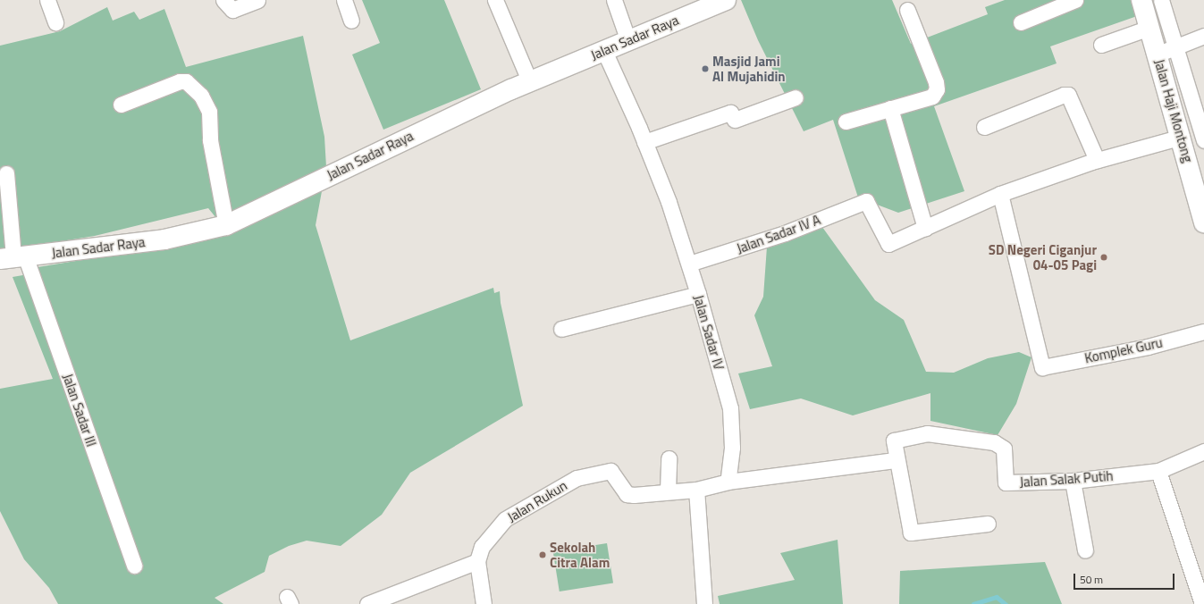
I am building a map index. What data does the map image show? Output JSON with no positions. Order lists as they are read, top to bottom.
{
  "streets": {
    "street": [
      "Jalan Sadar Raya",
      "Jalan Haji Montong",
      "Jalan Sadar IV A",
      "Jalan Sadar IV",
      "Komplek Guru",
      "Jalan Sadar III",
      "Jalan Salak Putih",
      "Jalan Rukun"
    ]
  },
  "crossings": [
    ["Jalan Sadar Raya", "Jalan Sadar IV"],
    ["Jalan Sadar Raya", "Jalan Sadar III"],
    ["Jalan Sadar IV A", "Jalan Sadar IV"]
  ],
  "places": ["Masjid Jami Al Mujahidin", "SD Negeri Ciganjur 04-05 Pagi", "Sekolah Citra Alam"],
  "scale_bar": "50 m"
}
